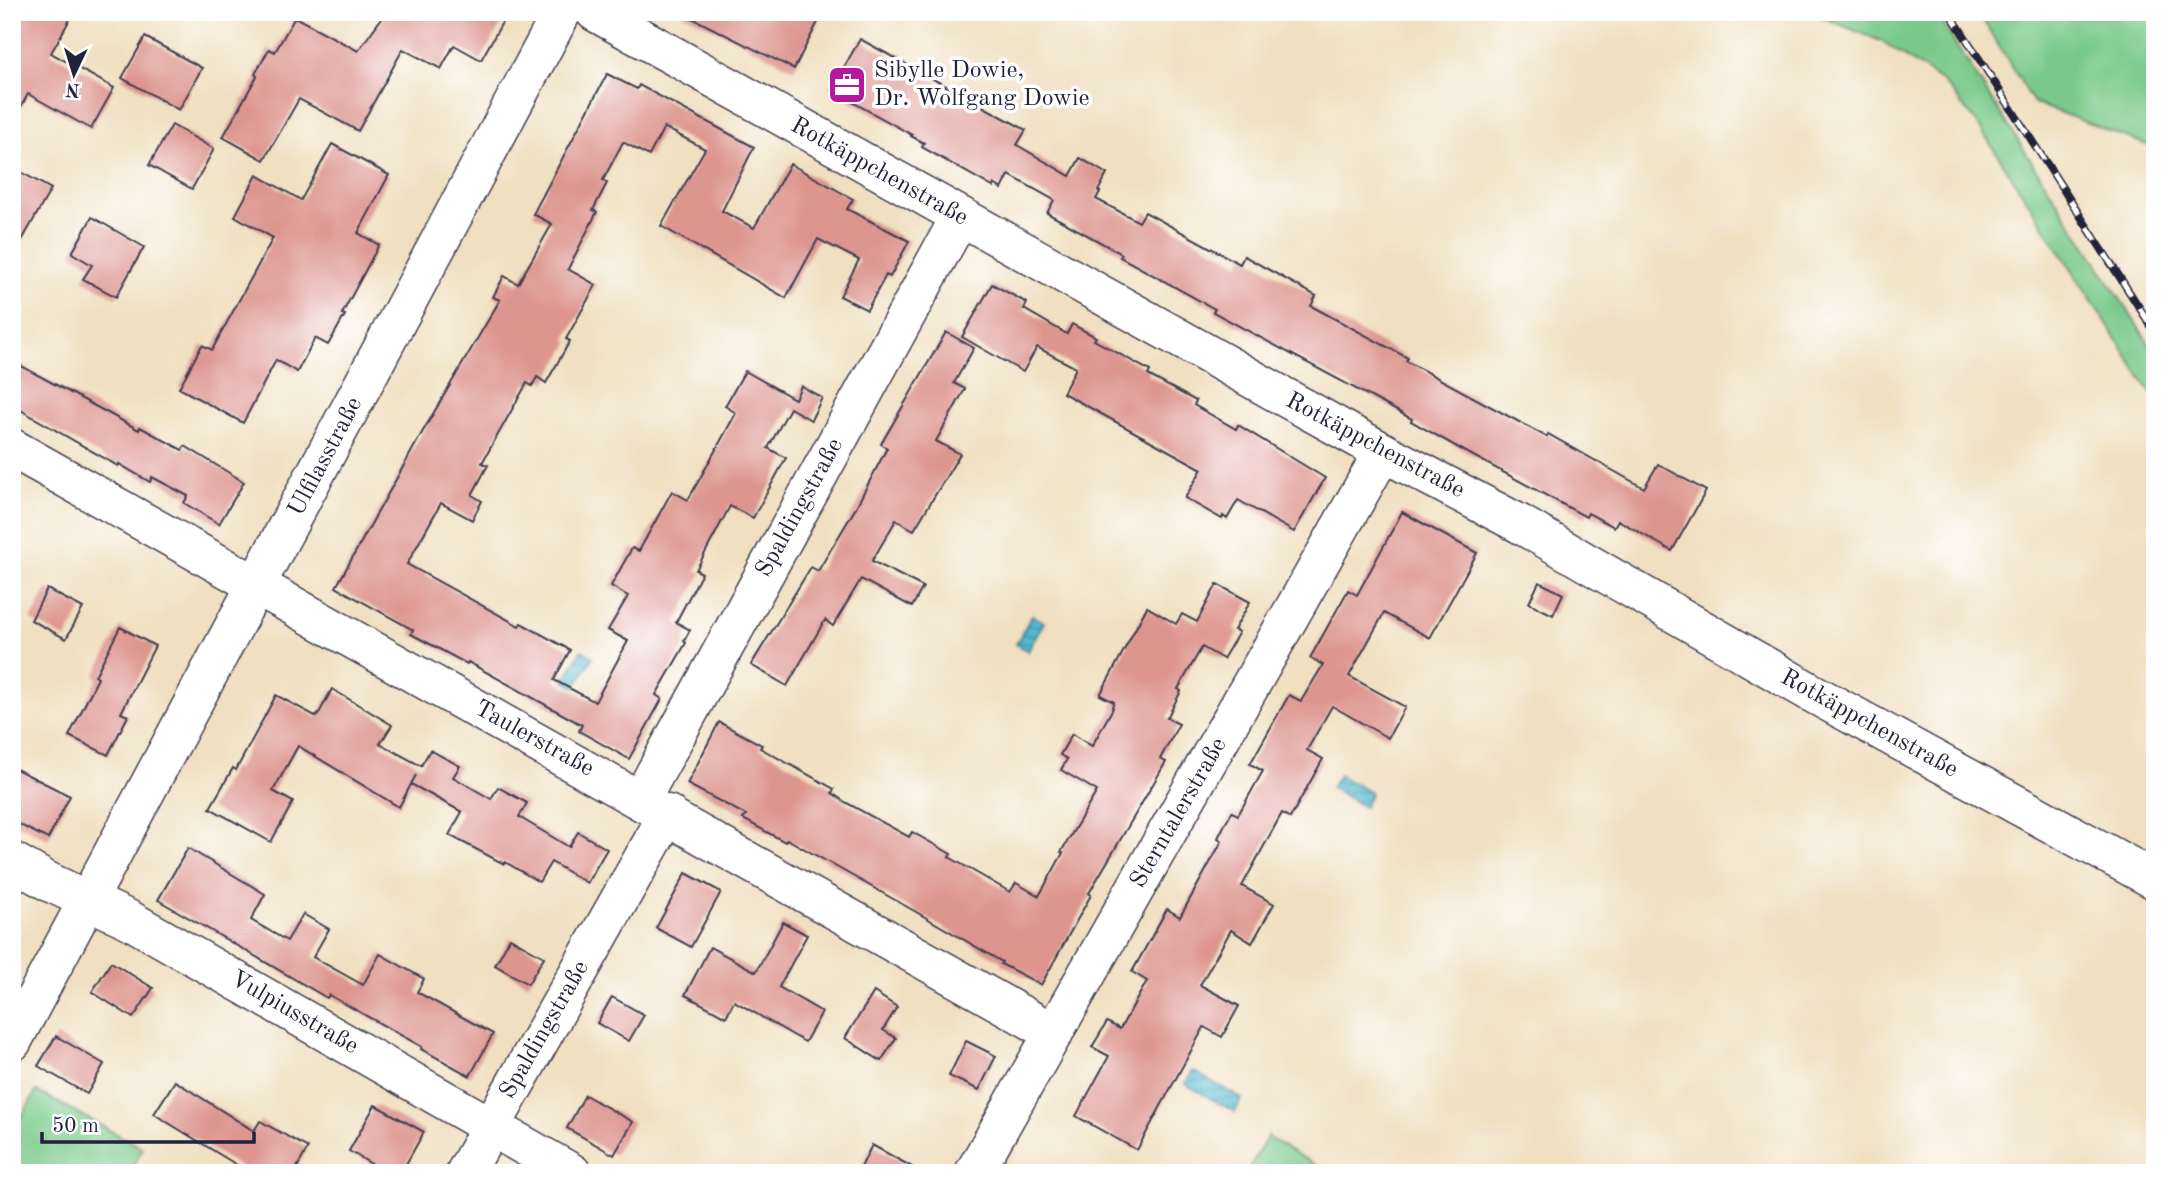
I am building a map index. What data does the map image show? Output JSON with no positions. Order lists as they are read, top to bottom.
{
  "streets": {
    "street": [
      "Rotkäppchenstraße",
      "Ulfilasstraße",
      "Spaldingstraße",
      "Taulerstraße",
      "Sterntalerstraße",
      "Vulpiusstraße"
    ]
  },
  "crossings": [
    ["Rotkäppchenstraße", "Spaldingstraße"],
    ["Rotkäppchenstraße", "Sterntalerstraße"],
    ["Ulfilasstraße", "Taulerstraße"],
    ["Ulfilasstraße", "Vulpiusstraße"],
    ["Spaldingstraße", "Taulerstraße"],
    ["Spaldingstraße", "Vulpiusstraße"],
    ["Taulerstraße", "Sterntalerstraße"]
  ],
  "places": {
    "office": ["Sibylle Dowie, Dr. Wolfgang Dowie"]
  },
  "scale_bar": "50 m",
  "north": "bottom"
}
